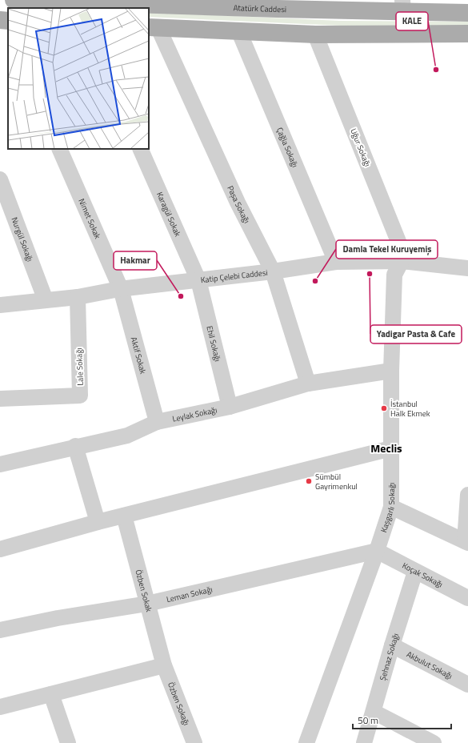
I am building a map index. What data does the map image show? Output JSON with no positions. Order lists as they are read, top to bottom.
{
  "streets": {
    "main road": ["Atatürk Caddesi"],
    "street": [
      "Çağla Sokağı",
      "Uğur Sokağı",
      "Paşa Sokağı",
      "Karagül Sokak",
      "Nimet Sokak",
      "Nurgül Sokağı",
      "Katip Çelebi Caddesi",
      "Ehil Sokağı",
      "Aktif Sokak",
      "Lale Sokağı",
      "Leylak Sokağı",
      "Kaşgarlı Sokağı",
      "Koçak Sokağı",
      "Özben Sokak",
      "Leman Sokağı",
      "Şehnaz Sokağı",
      "Akbulut Sokağı",
      "Özben Sokağı"
    ]
  },
  "crossings": [
    ["Çağla Sokağı", "Katip Çelebi Caddesi"],
    ["Uğur Sokağı", "Katip Çelebi Caddesi"],
    ["Uğur Sokağı", "Kaşgarlı Sokağı"],
    ["Paşa Sokağı", "Katip Çelebi Caddesi"],
    ["Paşa Sokağı", "Leylak Sokağı"],
    ["Karagül Sokak", "Katip Çelebi Caddesi"],
    ["Karagül Sokak", "Ehil Sokağı"],
    ["Nimet Sokak", "Katip Çelebi Caddesi"],
    ["Nimet Sokak", "Aktif Sokak"],
    ["Nurgül Sokağı", "Katip Çelebi Caddesi"],
    ["Katip Çelebi Caddesi", "Ehil Sokağı"],
    ["Katip Çelebi Caddesi", "Aktif Sokak"],
    ["Katip Çelebi Caddesi", "Lale Sokağı"],
    ["Katip Çelebi Caddesi", "Kaşgarlı Sokağı"],
    ["Ehil Sokağı", "Leylak Sokağı"],
    ["Aktif Sokak", "Leylak Sokağı"],
    ["Leylak Sokağı", "Kaşgarlı Sokağı"],
    ["Kaşgarlı Sokağı", "Koçak Sokağı"],
    ["Kaşgarlı Sokağı", "Leman Sokağı"],
    ["Koçak Sokağı", "Leman Sokağı"],
    ["Koçak Sokağı", "Şehnaz Sokağı"],
    ["Özben Sokak", "Leman Sokağı"],
    ["Özben Sokak", "Özben Sokağı"],
    ["Şehnaz Sokağı", "Akbulut Sokağı"]
  ],
  "districts": ["Meclis"],
  "places": [
    "KALE",
    "Yadigar Pasta & Cafe",
    "Damla Tekel Kuruyemiş",
    "Hakmar",
    "İstanbul Halk Ekmek",
    "Sümbül Gayrimenkul"
  ],
  "scale_bar": "50 m"
}
